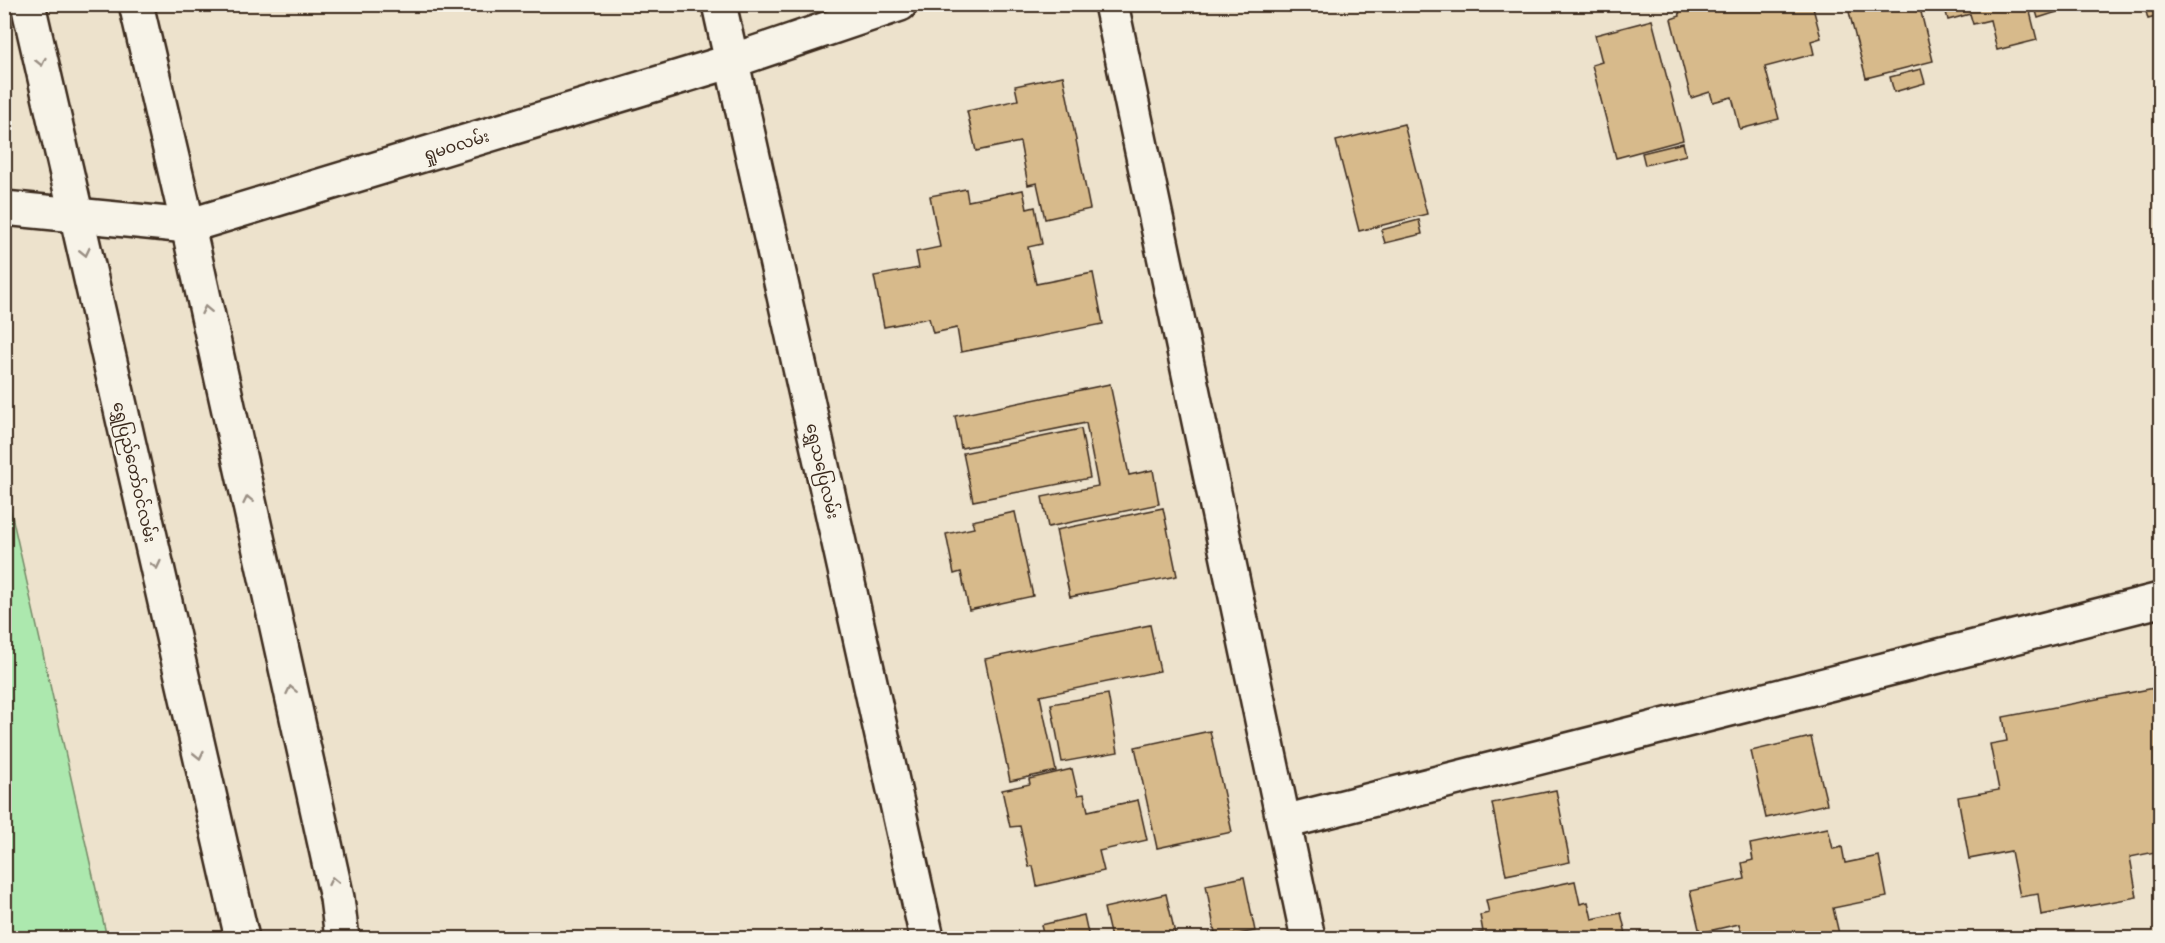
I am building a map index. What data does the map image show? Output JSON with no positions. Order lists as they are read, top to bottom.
{
  "streets": {
    "street": ["ရှုမဝလမ်း", "ရွှေသပြေလမ်း", "ရွှေပြည်တော်ဝင်လမ်း"]
  },
  "crossings": [
    ["ရှုမဝလမ်း", "ရွှေသပြေလမ်း"],
    ["ရှုမဝလမ်း", "ရွှေပြည်တော်ဝင်လမ်း"]
  ]
}
